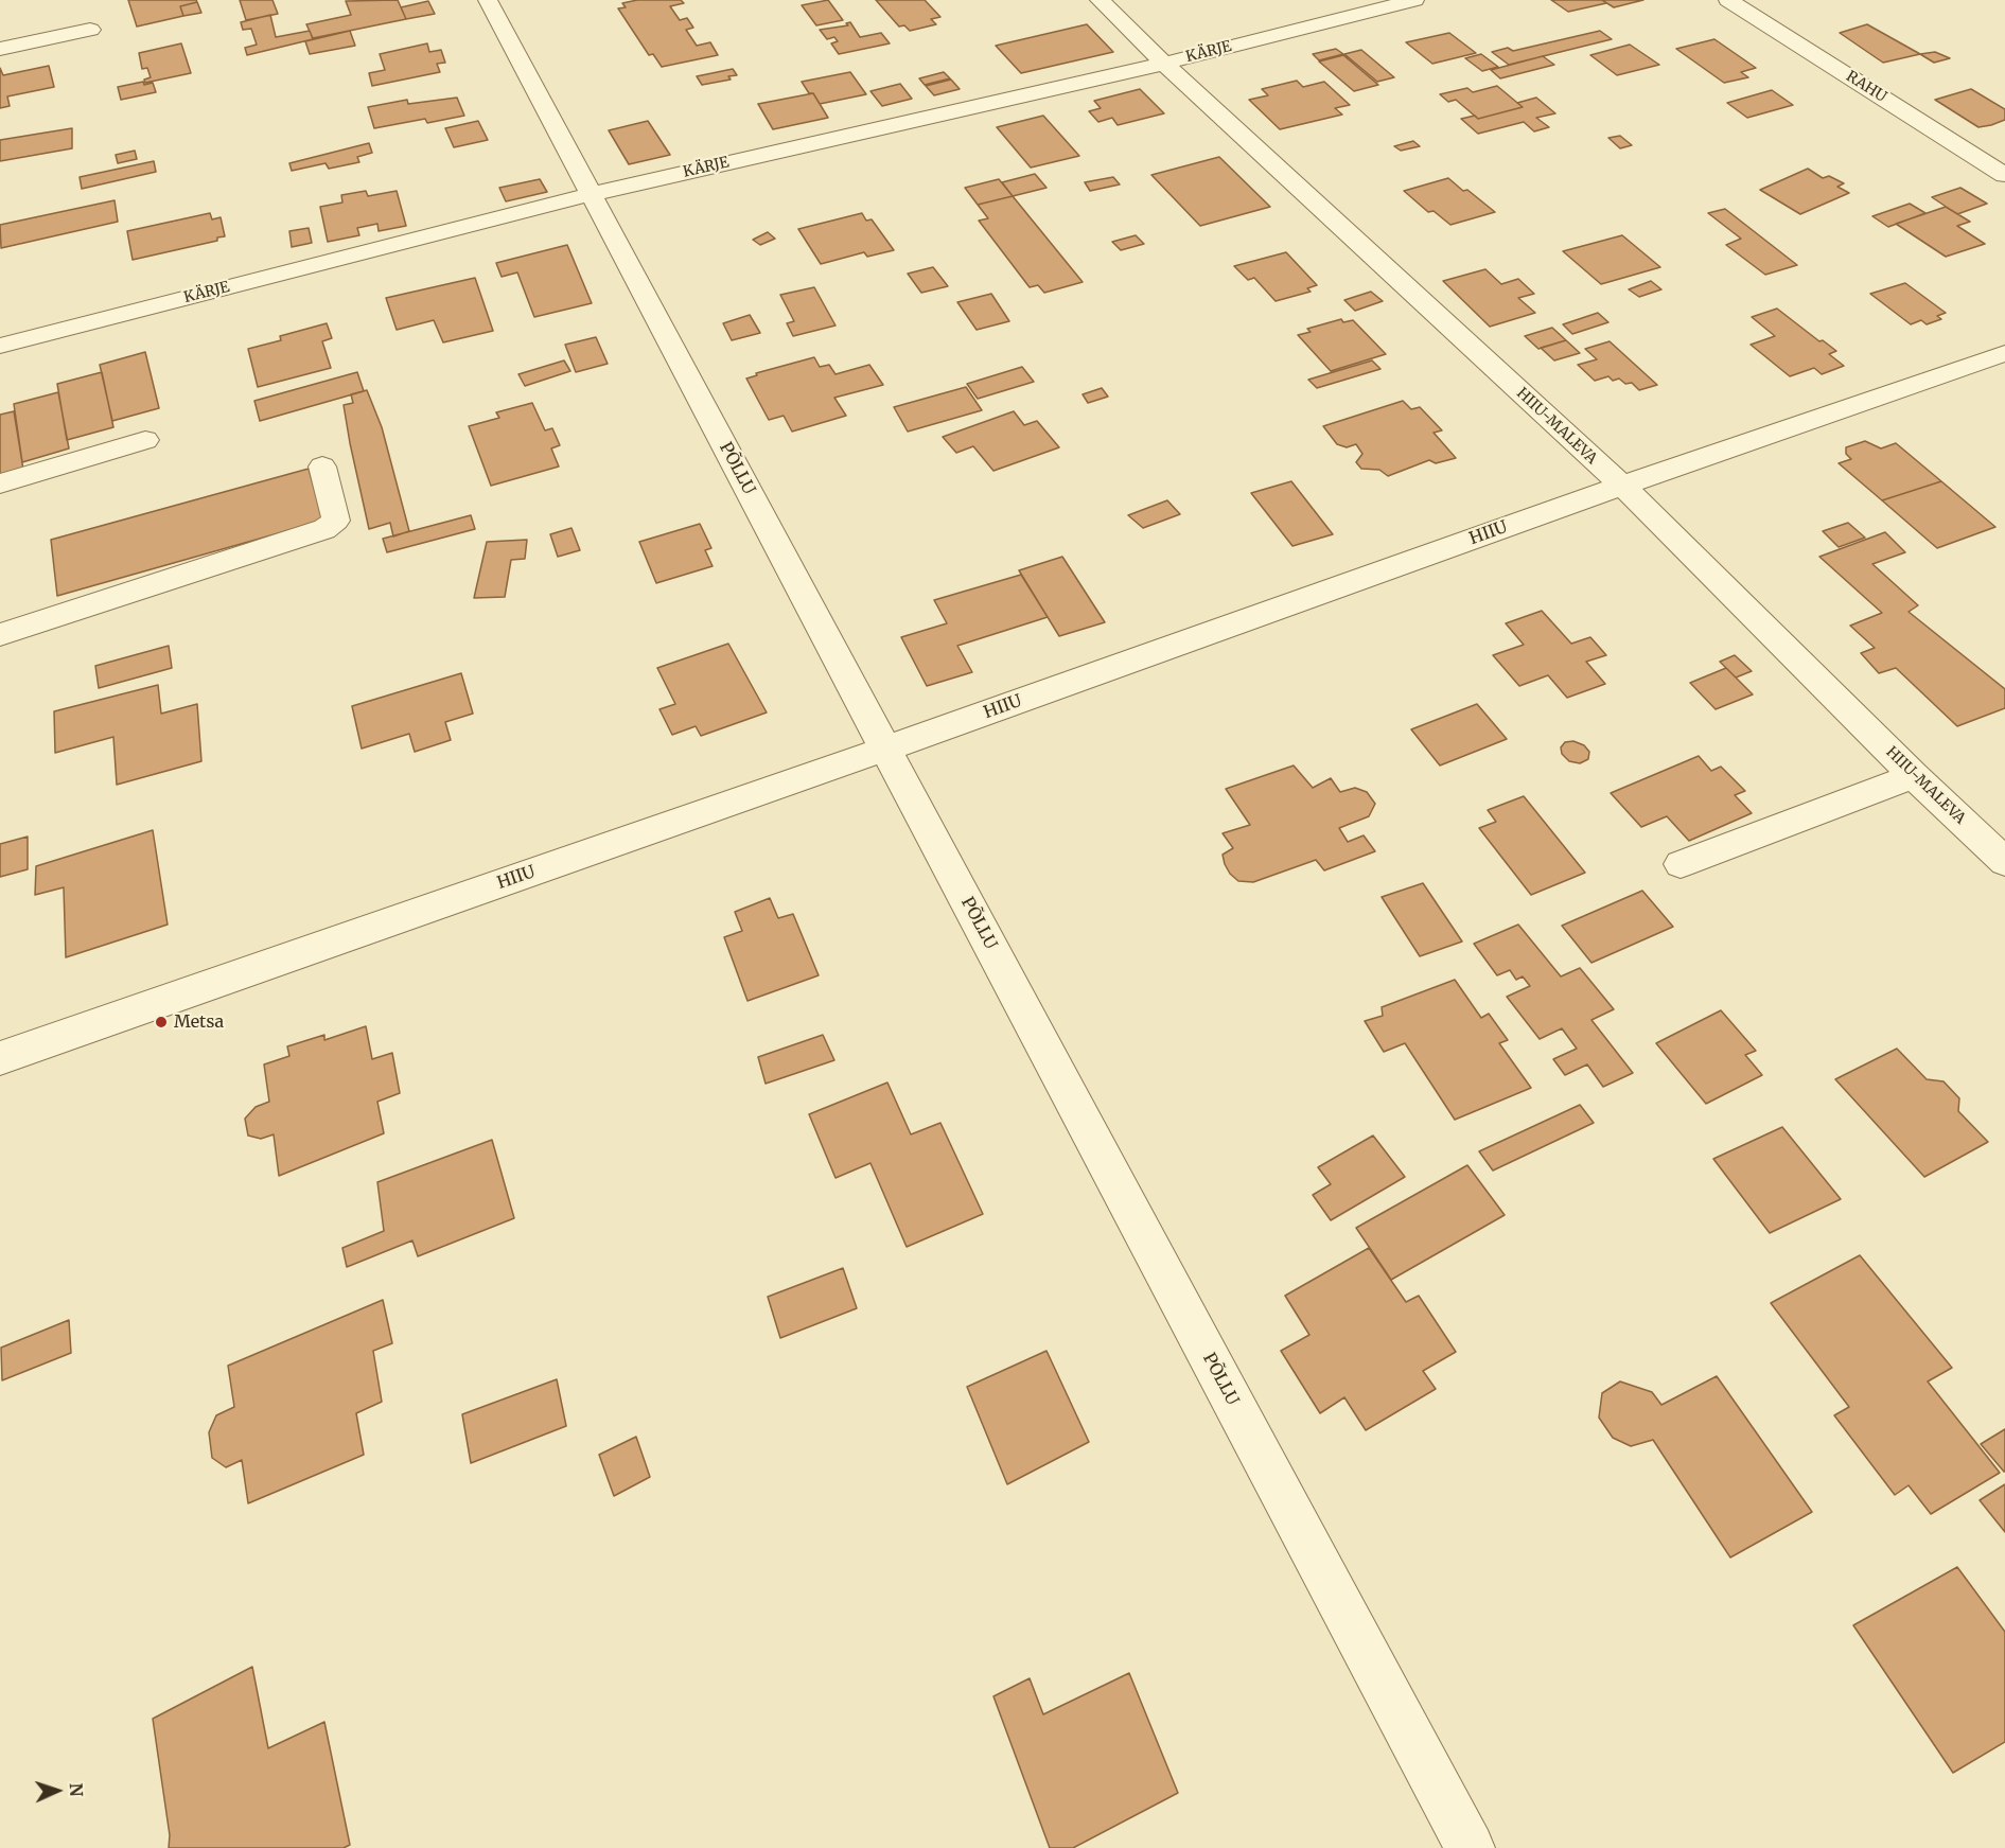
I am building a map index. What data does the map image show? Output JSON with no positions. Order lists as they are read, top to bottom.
{
  "streets": {
    "street": [
      "KÄRJE",
      "RAHU",
      "HIIU-MALEVA",
      "PÕLLU",
      "HIIU"
    ]
  },
  "crossings": [
    ["KÄRJE", "HIIU-MALEVA"],
    ["KÄRJE", "PÕLLU"],
    ["HIIU-MALEVA", "HIIU"],
    ["PÕLLU", "HIIU"]
  ],
  "places": ["Metsa"],
  "north": "right"
}
